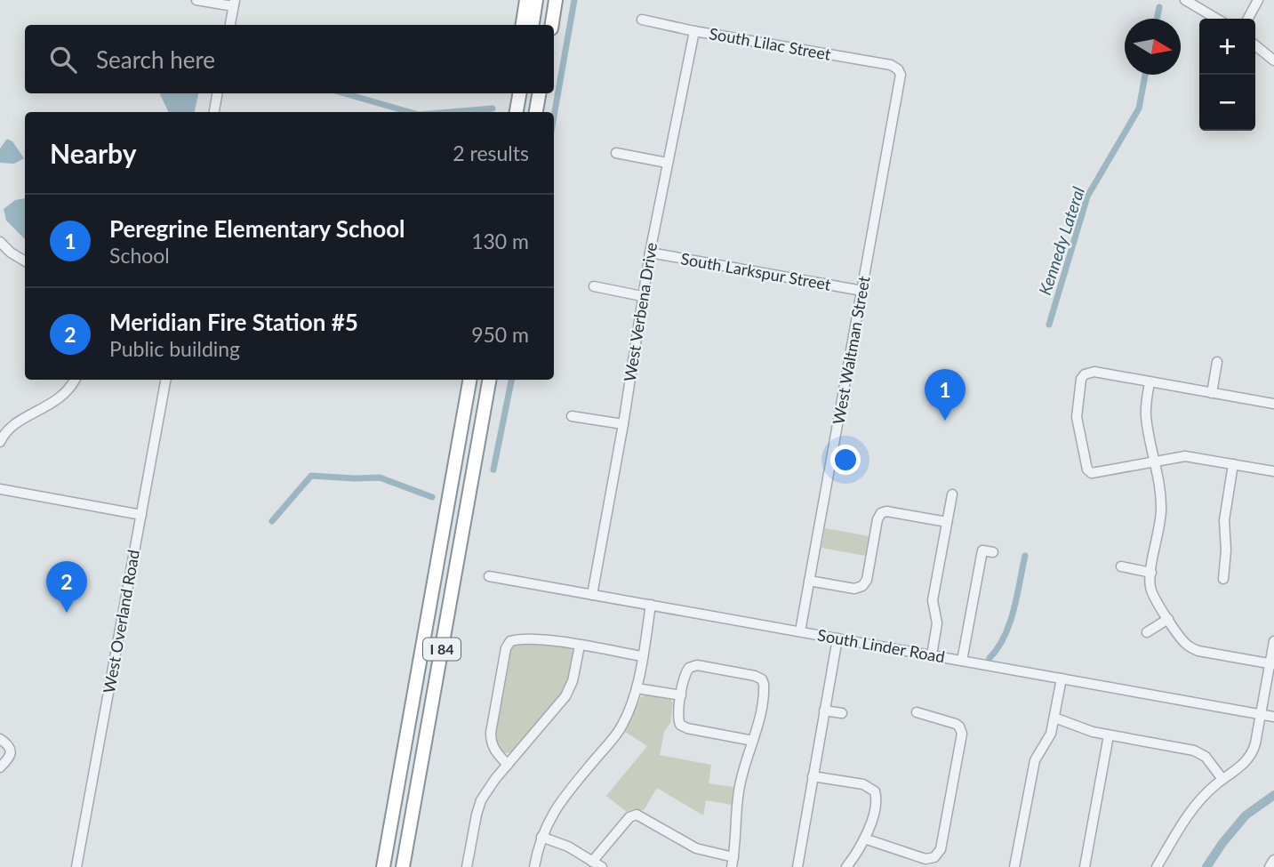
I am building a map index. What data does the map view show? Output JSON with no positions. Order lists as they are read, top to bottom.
{
  "streets": {
    "highway": ["I 84"],
    "street": [
      "South Lilac Street",
      "South Larkspur Street",
      "West Verbena Drive",
      "West Waltman Street",
      "West Overland Road",
      "South Linder Road"
    ]
  },
  "crossings": [
    ["South Lilac Street", "West Verbena Drive"],
    ["South Lilac Street", "West Waltman Street"],
    ["South Larkspur Street", "West Verbena Drive"],
    ["South Larkspur Street", "West Waltman Street"],
    ["West Verbena Drive", "South Linder Road"],
    ["West Waltman Street", "South Linder Road"]
  ],
  "water": ["Kennedy Lateral"],
  "north": "right",
  "page": {
    "map_buttons": ["+", "−"],
    "search": "Search here",
    "heading": ["Nearby", "2 results"],
    "list": [
      {
        "mark": "1",
        "name": "Peregrine Elementary School",
        "note": "School",
        "value": "130 m"
      },
      {
        "mark": "2",
        "name": "Meridian Fire Station #5",
        "note": "Public building",
        "value": "950 m"
      }
    ],
    "pins": ["1", "2"]
  }
}
